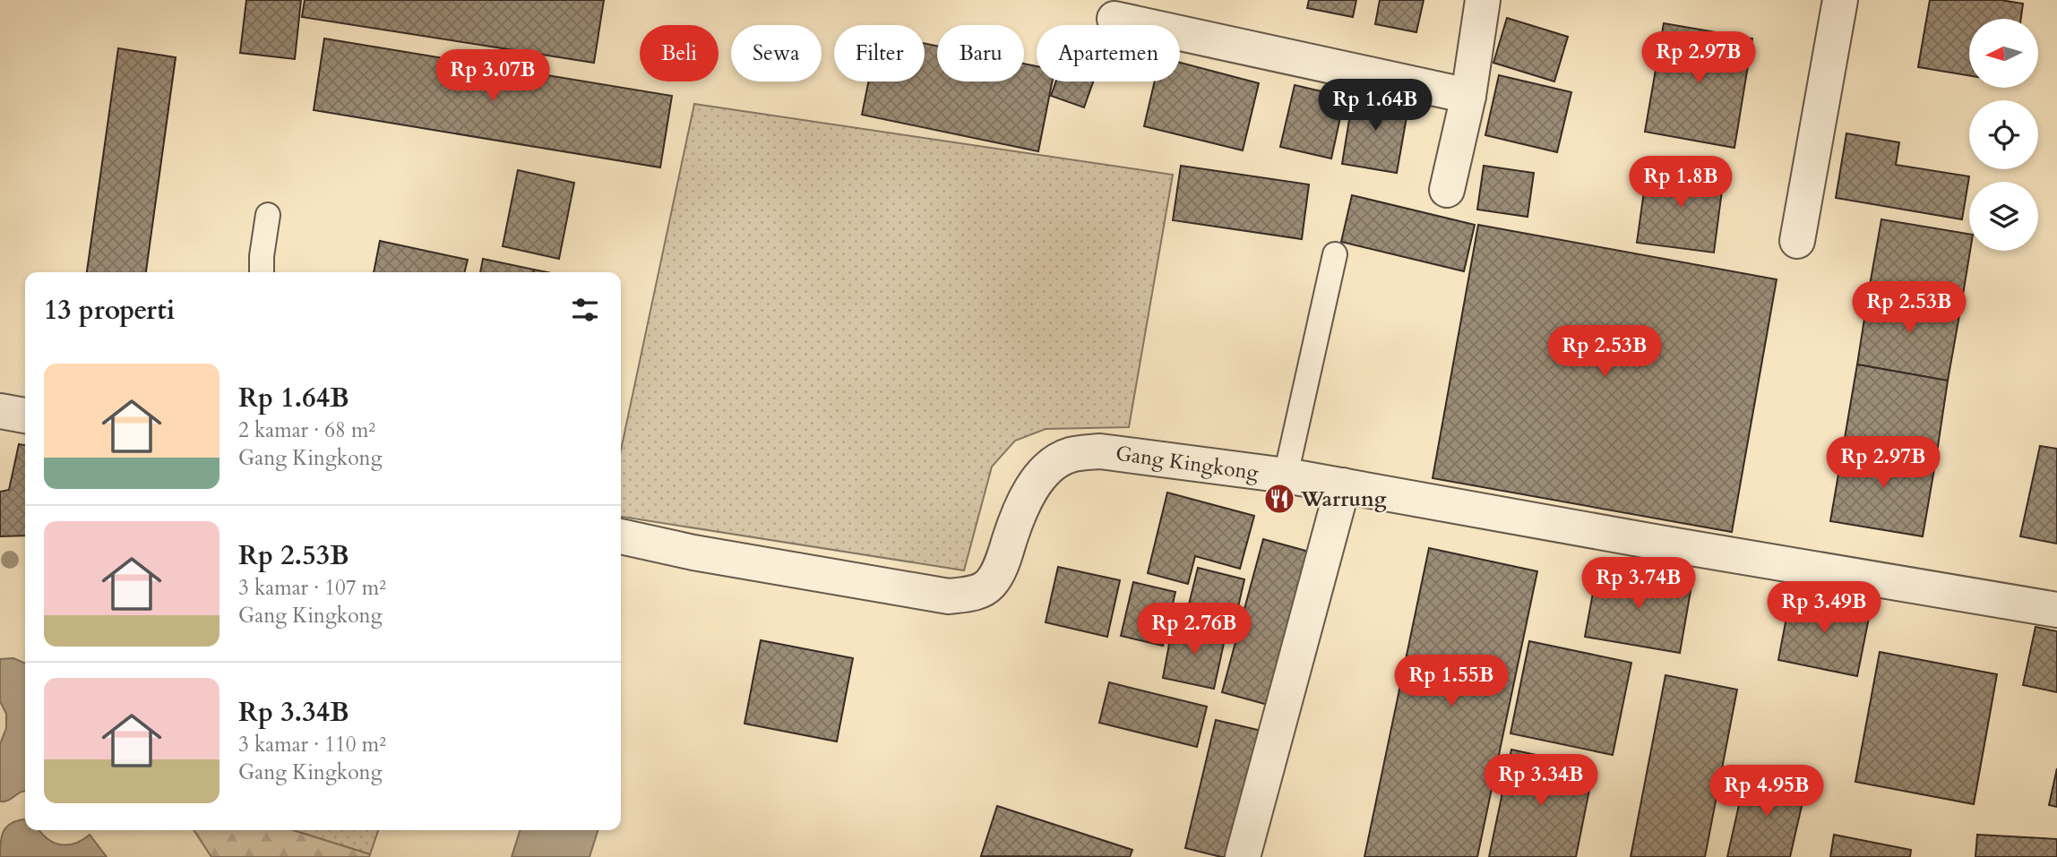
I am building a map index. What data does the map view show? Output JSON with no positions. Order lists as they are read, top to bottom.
{
  "streets": {
    "street": ["Gang Kingkong"]
  },
  "places": {
    "restaurant": ["Warrung"]
  },
  "north": "left",
  "page": {
    "chip": [
      "Beli",
      "Sewa",
      "Filter",
      "Baru",
      "Apartemen"
    ],
    "price": [
      "Rp 2.97B",
      "Rp 3.07B",
      "Rp 1.64B",
      "Rp 1.8B",
      "Rp 2.53B",
      "Rp 2.53B",
      "Rp 2.97B",
      "Rp 3.74B",
      "Rp 3.49B",
      "Rp 2.76B",
      "Rp 1.55B",
      "Rp 3.34B",
      "Rp 4.95B"
    ],
    "heading": "13 properti",
    "list": [
      {
        "name": "Rp 1.64B",
        "note": "2 kamar · 68 m² · Gang Kingkong"
      },
      {
        "name": "Rp 2.53B",
        "note": "3 kamar · 107 m² · Gang Kingkong"
      },
      {
        "name": "Rp 3.34B",
        "note": "3 kamar · 110 m² · Gang Kingkong"
      }
    ]
  }
}
